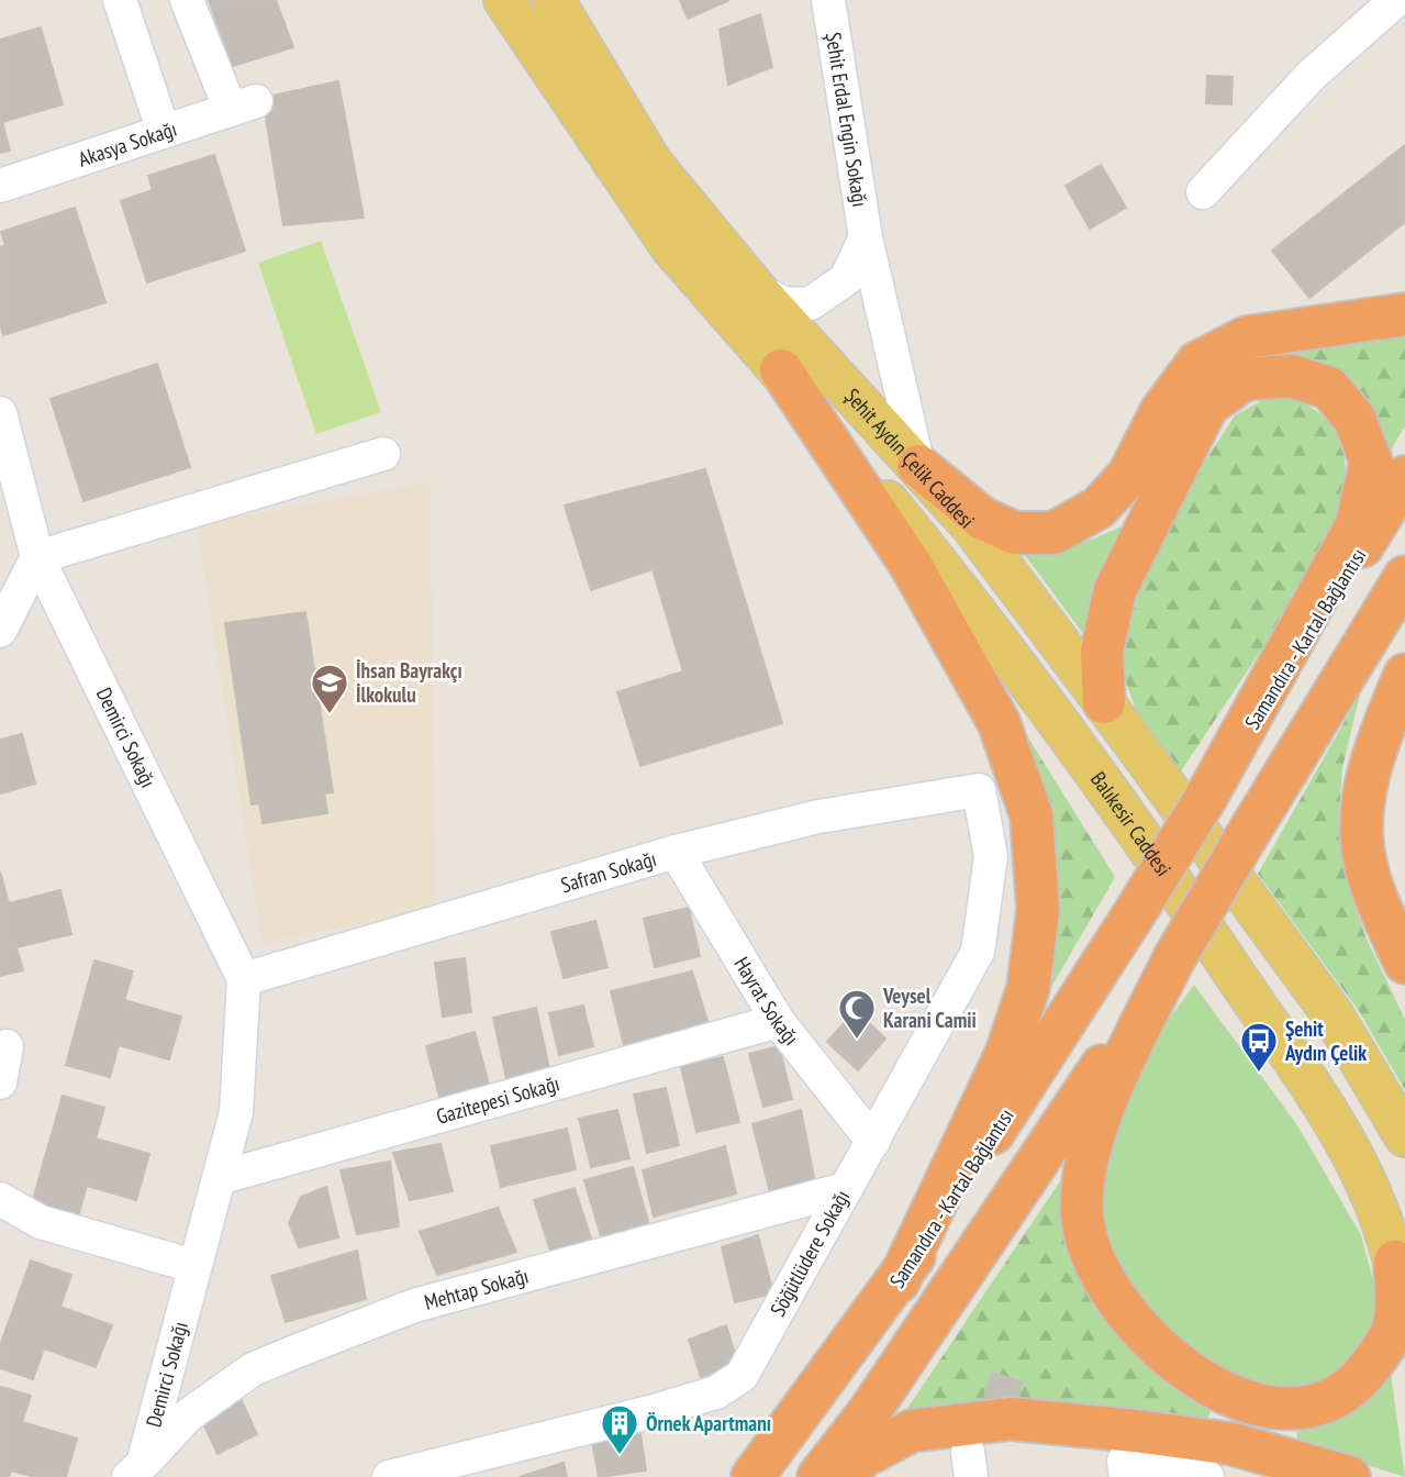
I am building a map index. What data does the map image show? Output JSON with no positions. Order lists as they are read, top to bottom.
{
  "streets": {
    "highway": ["Samandıra - Kartal Bağlantısı"],
    "main road": ["Şehit Aydın Çelik Caddesi", "Balıkesir Caddesi"],
    "street": [
      "Şehit Erdal Engin Sokağı",
      "Akasya Sokağı",
      "Demirci Sokağı",
      "Safran Sokağı",
      "Hayrat Sokağı",
      "Gazitepesi Sokağı",
      "Söğütlüdere Sokağı",
      "Mehtap Sokağı"
    ]
  },
  "crossings": [
    ["Şehit Erdal Engin Sokağı", "Şehit Aydın Çelik Caddesi"],
    ["Demirci Sokağı", "Safran Sokağı"],
    ["Demirci Sokağı", "Gazitepesi Sokağı"],
    ["Demirci Sokağı", "Mehtap Sokağı"],
    ["Safran Sokağı", "Hayrat Sokağı"],
    ["Safran Sokağı", "Söğütlüdere Sokağı"],
    ["Hayrat Sokağı", "Gazitepesi Sokağı"],
    ["Hayrat Sokağı", "Söğütlüdere Sokağı"],
    ["Söğütlüdere Sokağı", "Mehtap Sokağı"]
  ],
  "places": {
    "school or university": ["İhsan Bayrakçı İlkokulu"],
    "mosque": ["Veysel Karani Camii"],
    "bus stop": ["Şehit Aydın Çelik"],
    "building": ["Örnek Apartmanı"]
  }
}
